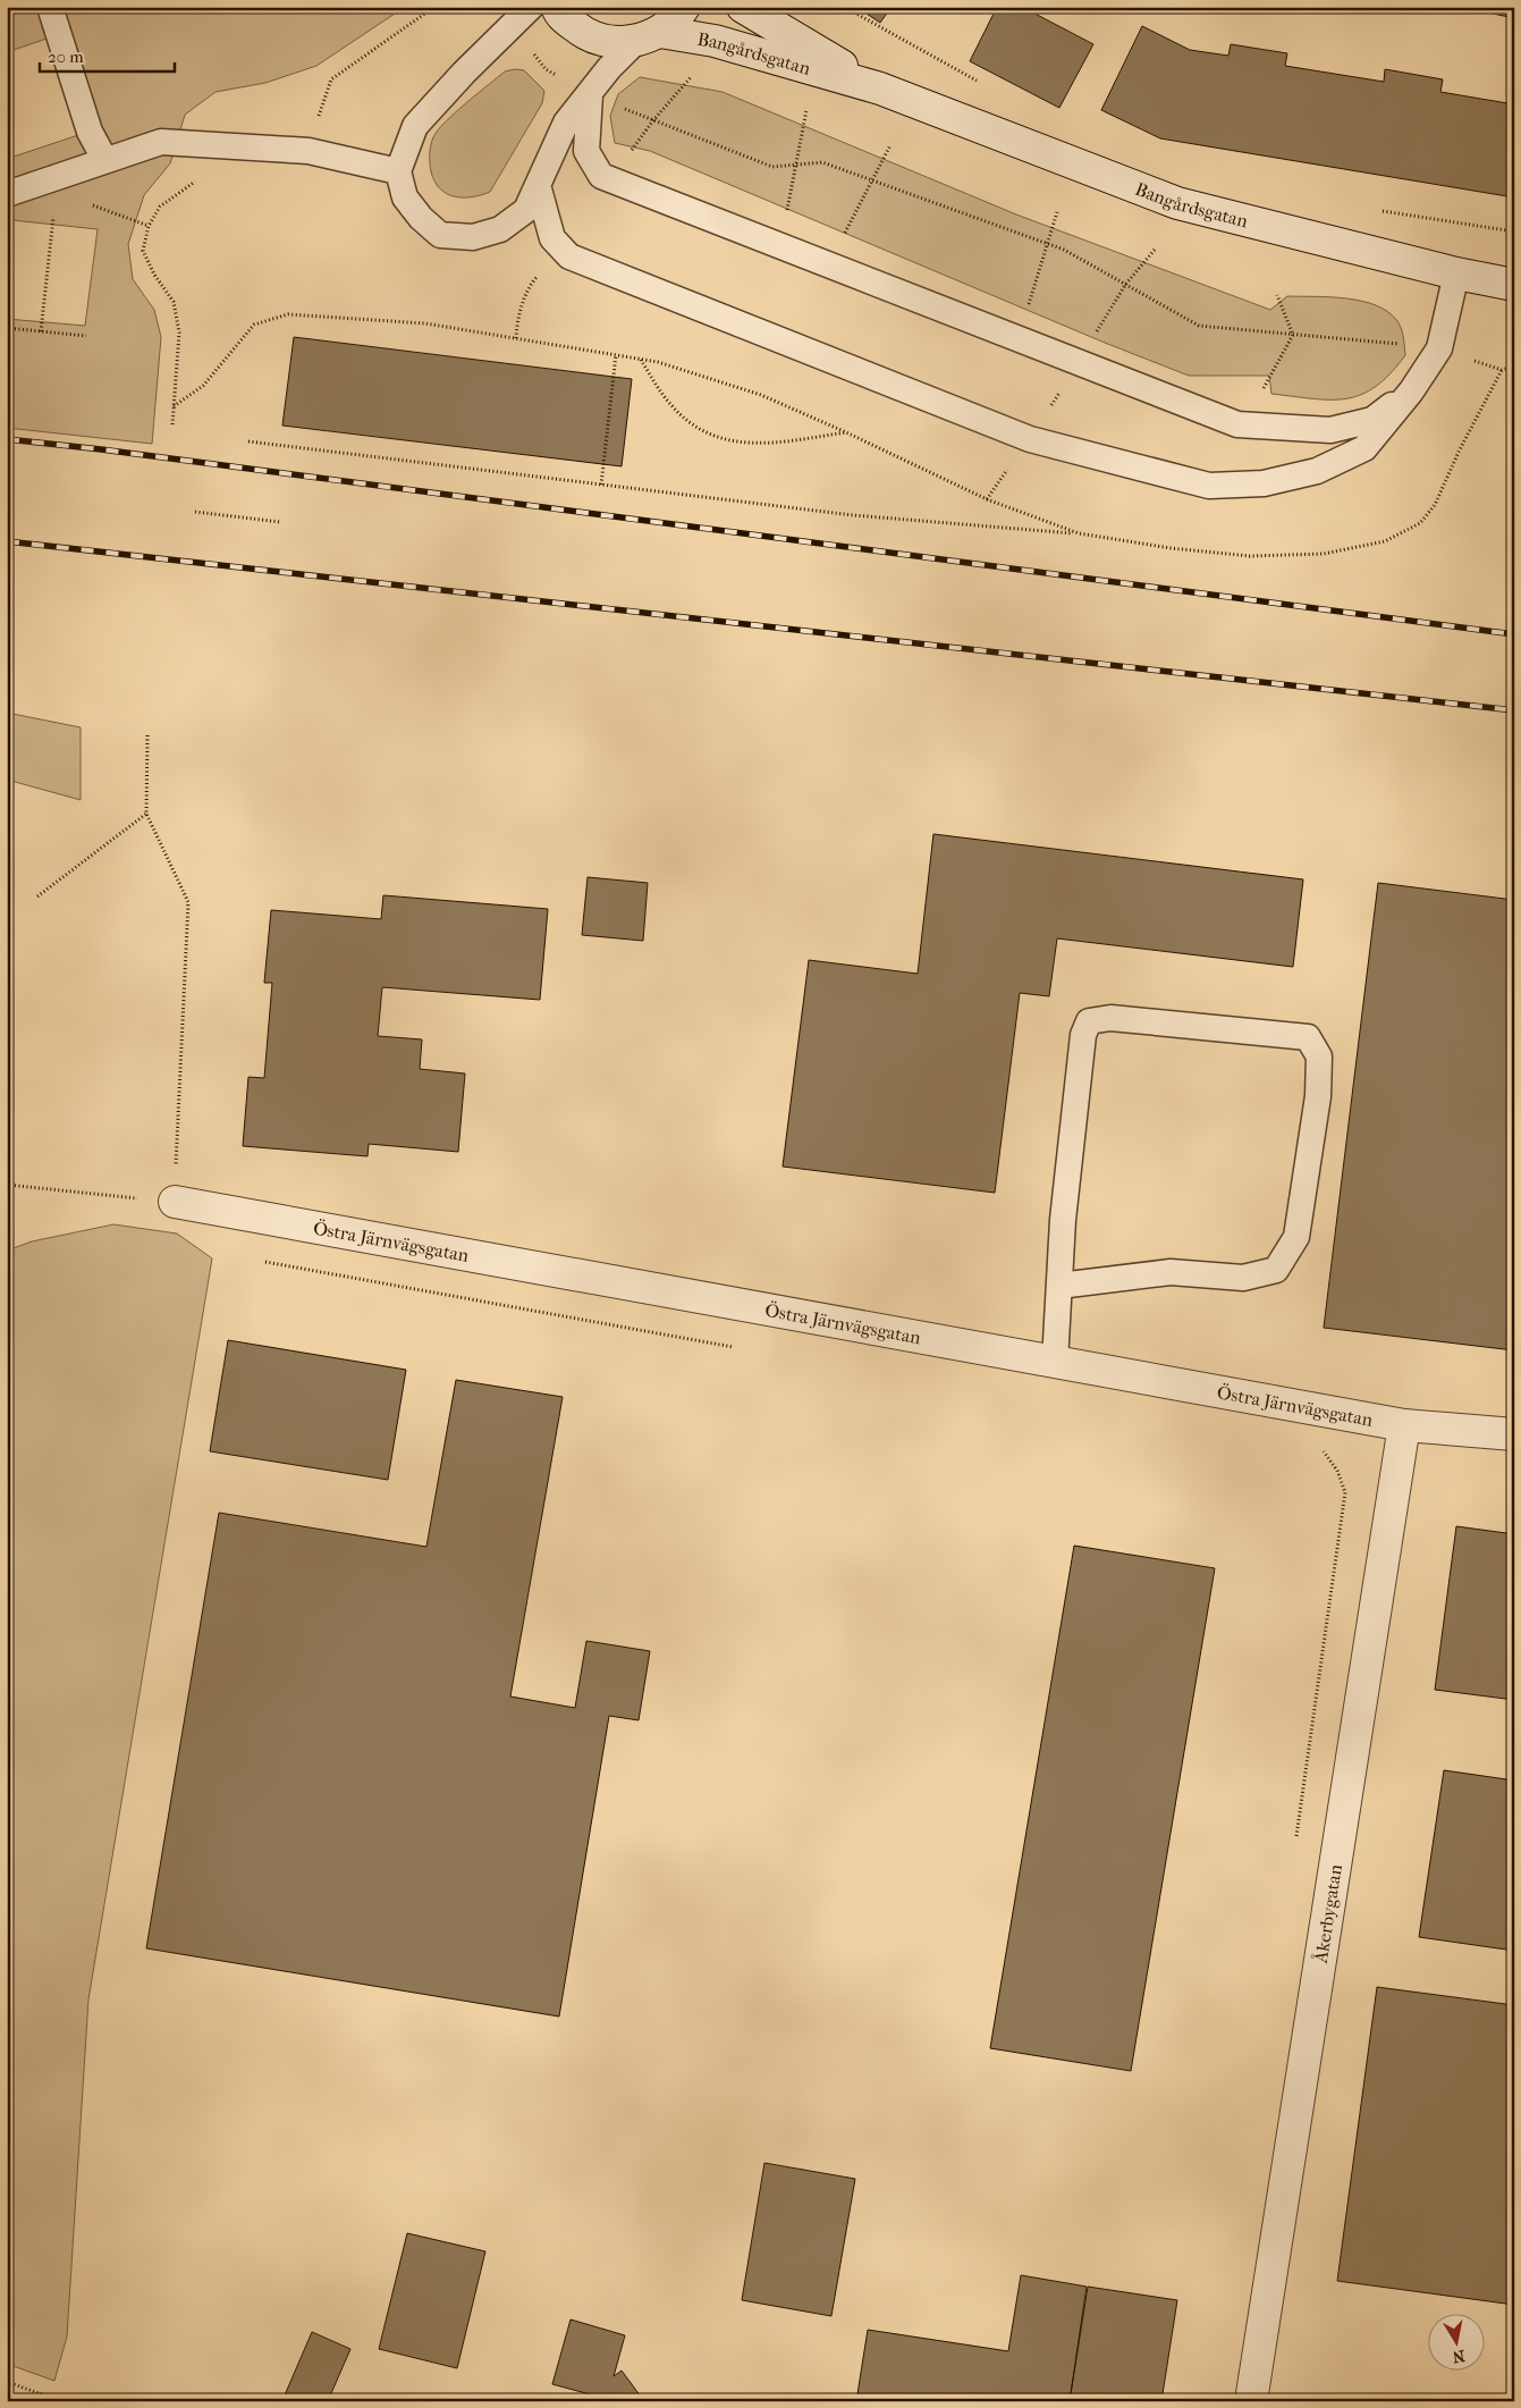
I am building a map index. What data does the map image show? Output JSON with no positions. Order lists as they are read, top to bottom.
{
  "streets": {
    "street": ["Bangårdsgatan", "Östra Järnvägsgatan", "Åkerbygatan"]
  },
  "crossings": [
    ["Östra Järnvägsgatan", "Åkerbygatan"]
  ],
  "scale_bar": "20 m",
  "north": "bottom"
}
